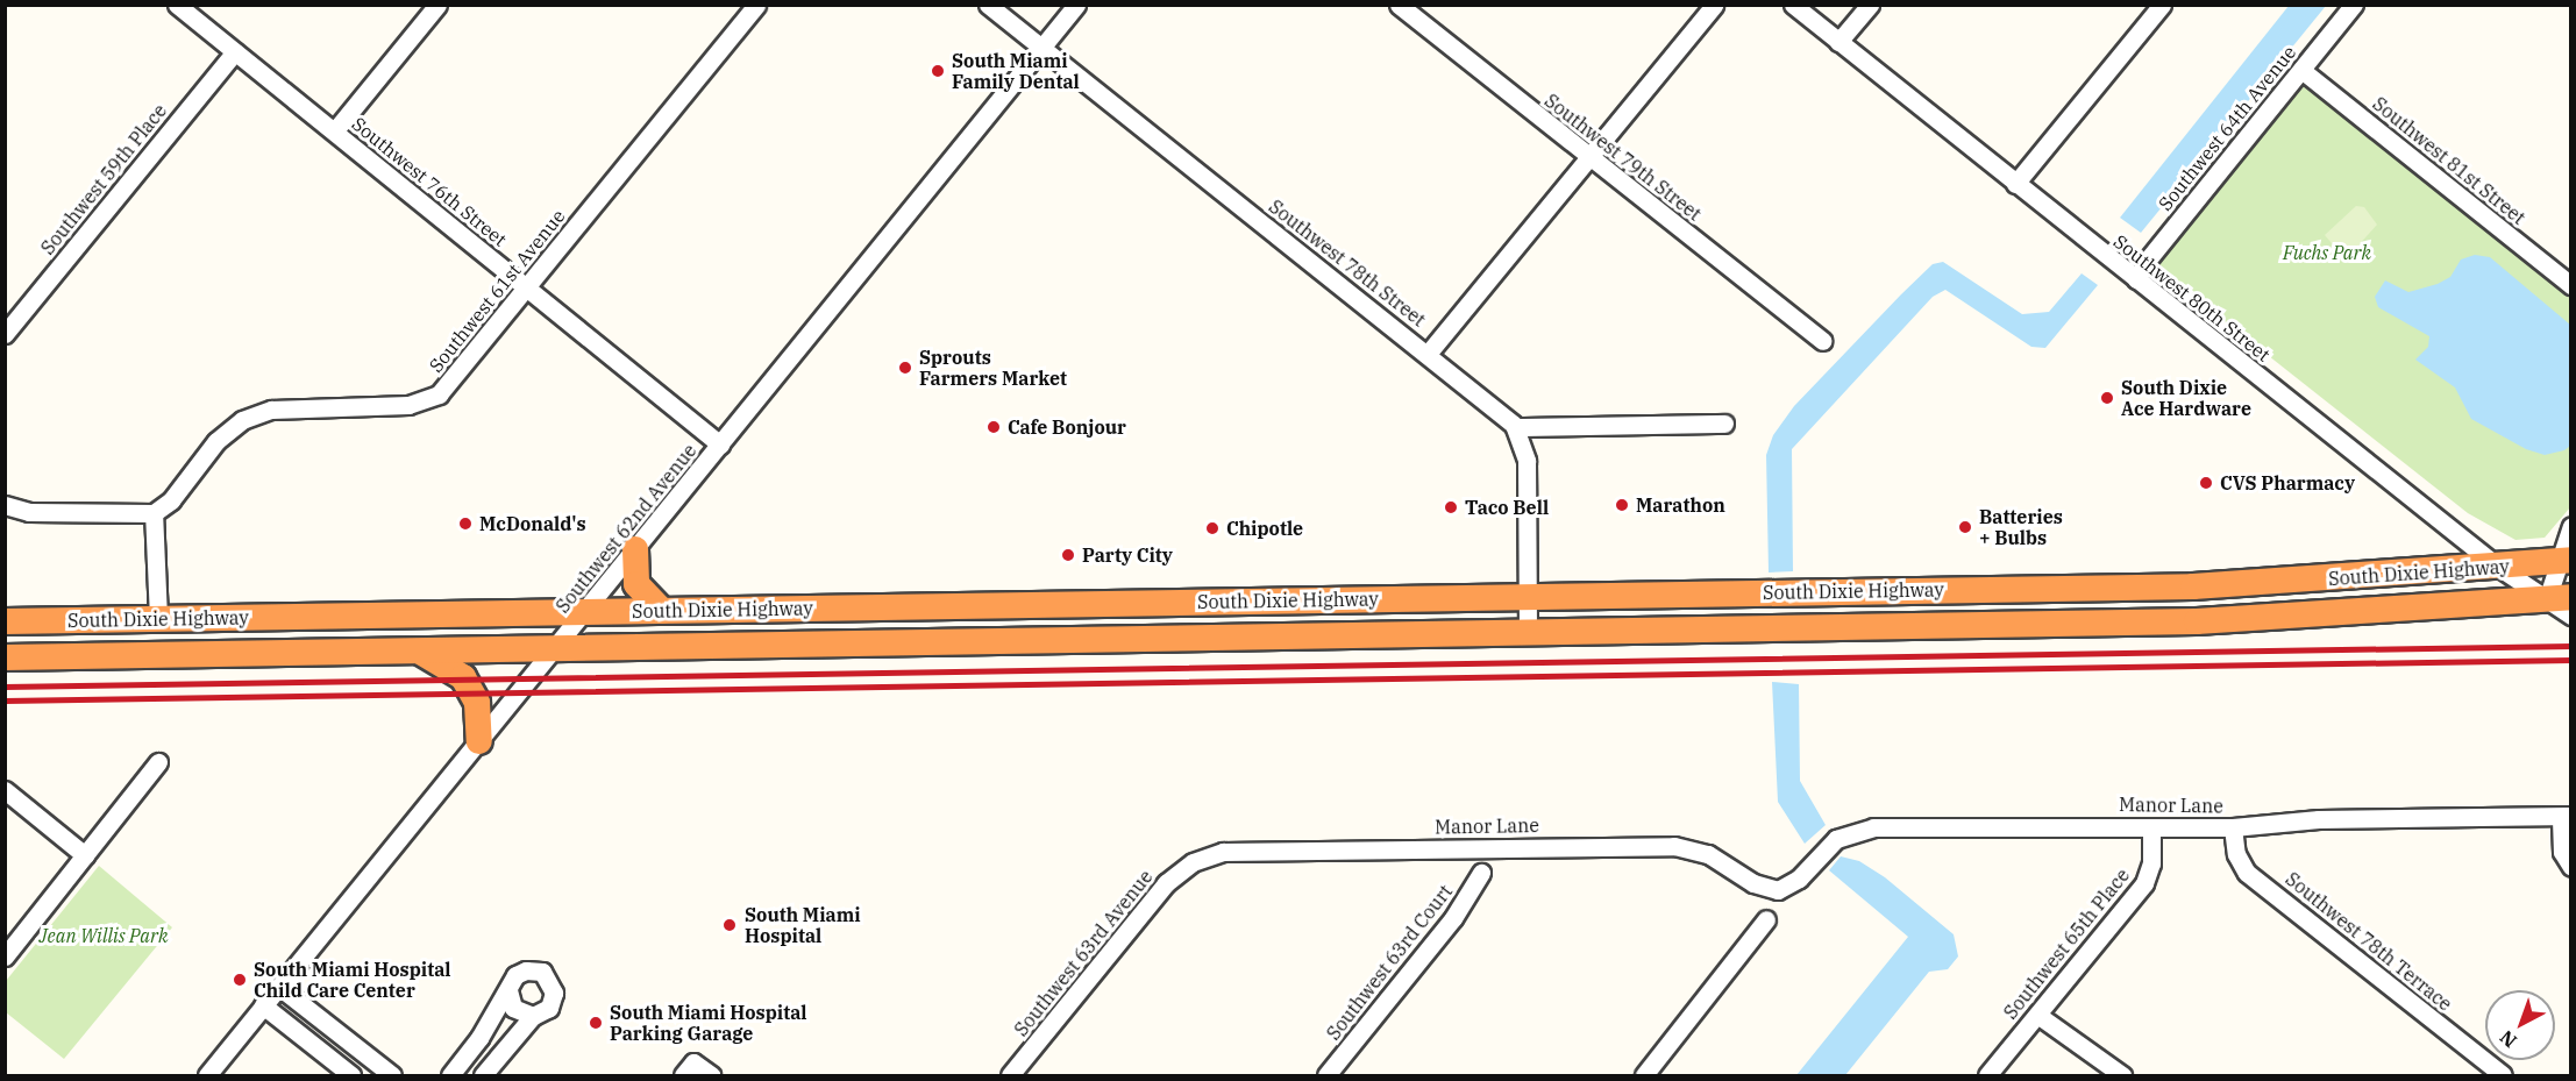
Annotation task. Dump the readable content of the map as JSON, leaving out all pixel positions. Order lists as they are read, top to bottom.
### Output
{
  "streets": {
    "highway": ["South Dixie Highway"],
    "street": [
      "Southwest 64th Avenue",
      "Southwest 79th Street",
      "Southwest 81st Street",
      "Southwest 59th Place",
      "Southwest 76th Street",
      "Southwest 78th Street",
      "Southwest 61st Avenue",
      "Southwest 80th Street",
      "Southwest 62nd Avenue",
      "Manor Lane",
      "Southwest 78th Terrace",
      "Southwest 65th Place",
      "Southwest 63rd Avenue",
      "Southwest 63rd Court"
    ]
  },
  "crossings": [
    ["Southwest 64th Avenue", "Southwest 81st Street"],
    ["Southwest 64th Avenue", "Southwest 80th Street"],
    ["Southwest 59th Place", "Southwest 76th Street"],
    ["Southwest 76th Street", "Southwest 61st Avenue"],
    ["Southwest 76th Street", "Southwest 62nd Avenue"],
    ["Southwest 78th Street", "Southwest 62nd Avenue"],
    ["Southwest 80th Street", "South Dixie Highway"],
    ["Southwest 62nd Avenue", "South Dixie Highway"],
    ["Manor Lane", "Southwest 78th Terrace"],
    ["Manor Lane", "Southwest 65th Place"],
    ["Manor Lane", "Southwest 63rd Avenue"]
  ],
  "parks": ["Fuchs Park", "Jean Willis Park"],
  "places": [
    "South Miami Family Dental",
    "Sprouts Farmers Market",
    "South Dixie Ace Hardware",
    "Cafe Bonjour",
    "CVS Pharmacy",
    "Marathon",
    "Taco Bell",
    "McDonald's",
    "Batteries + Bulbs",
    "Chipotle",
    "Party City",
    "South Miami Hospital",
    "South Miami Hospital Child Care Center",
    "South Miami Hospital Parking Garage"
  ],
  "north": "bottom left"
}
